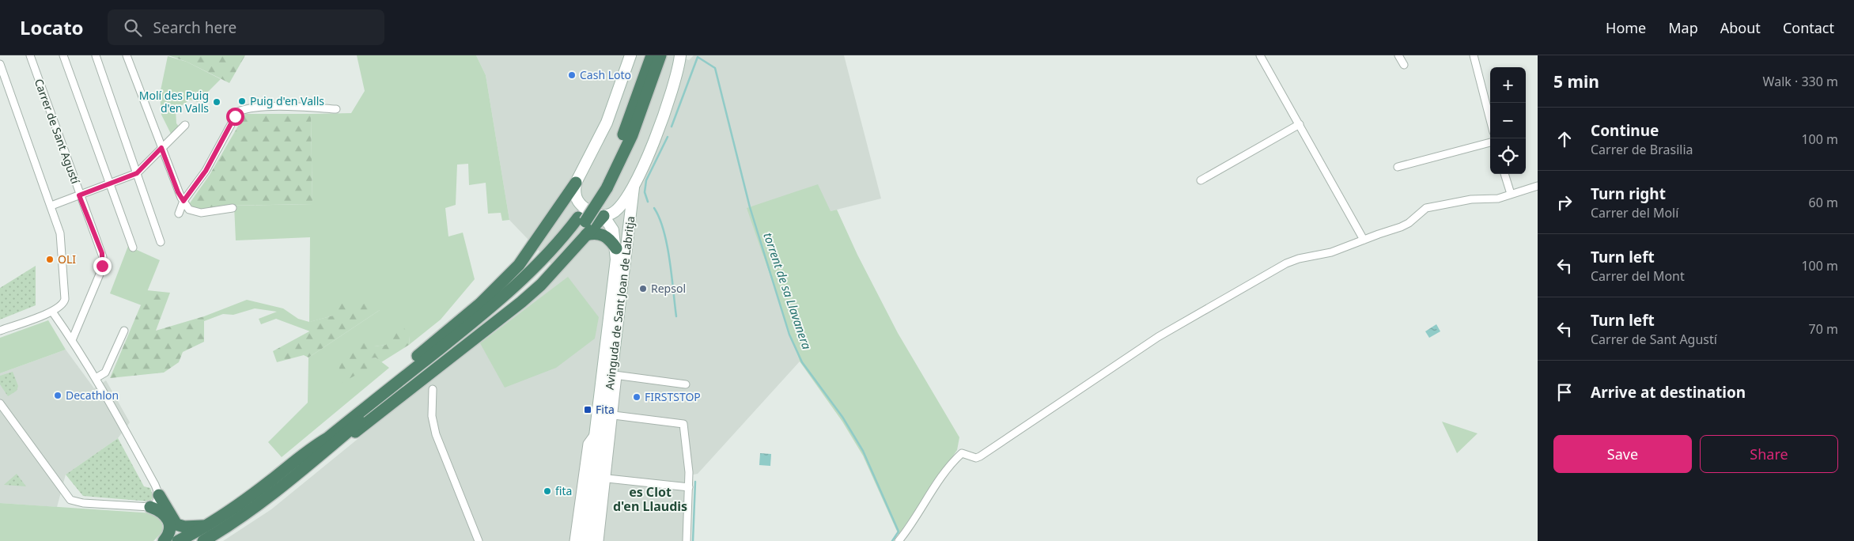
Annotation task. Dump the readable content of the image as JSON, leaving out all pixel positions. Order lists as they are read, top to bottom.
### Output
{
  "streets": {
    "main road": ["Avinguda de Sant Joan de Labritja"],
    "street": ["Carrer de Sant Agustí"]
  },
  "districts": ["es Clot d'en Llaudis"],
  "water": ["torrent de sa Llavanera"],
  "places": {
    "other": [
      "Cash Loto",
      "Puig d'en Valls",
      "Molí des Puig d'en Valls",
      "OLI",
      "Repsol",
      "Decathlon",
      "FIRSTSTOP",
      "fita"
    ],
    "transit": ["Fita"]
  },
  "page": {
    "header": "Locato",
    "search": "Search here",
    "nav": [
      "Home",
      "Map",
      "About",
      "Contact"
    ],
    "heading": ["5 min", "Walk · 330 m"],
    "map_buttons": ["+", "−"],
    "list": [
      ["Continue", "Carrer de Brasilia", "100 m"],
      ["Turn right", "Carrer del Molí", "60 m"],
      ["Turn left", "Carrer del Mont", "100 m"],
      ["Turn left", "Carrer de Sant Agustí", "70 m"],
      "Arrive at destination"
    ],
    "buttons": ["Save", "Share"]
  }
}
